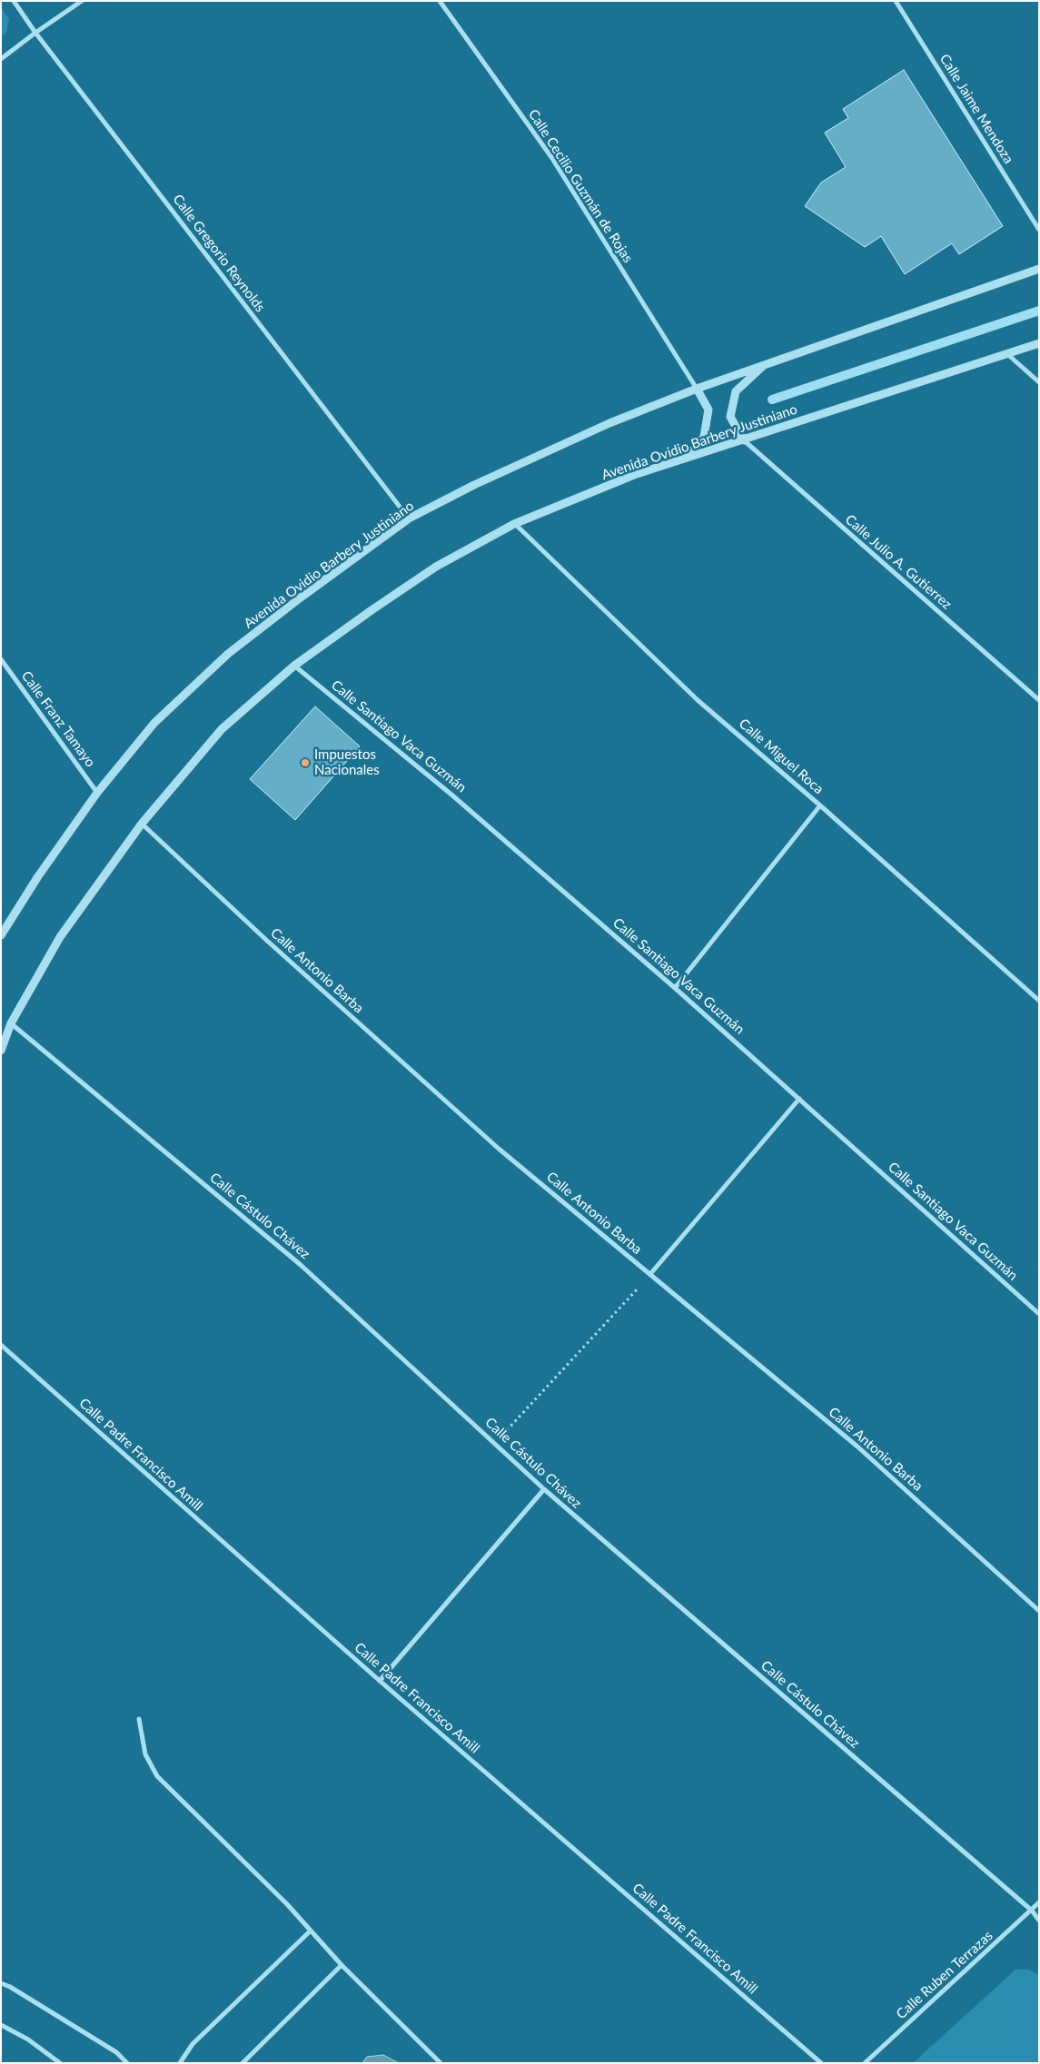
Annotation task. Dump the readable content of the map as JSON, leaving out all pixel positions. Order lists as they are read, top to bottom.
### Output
{
  "streets": {
    "street": [
      "Calle Jaime Mendoza",
      "Calle Cecilio Guzmán de Rojas",
      "Calle Gregorio Reynolds",
      "Avenida Ovidio Barbery Justiniano",
      "Calle Julio A. Gutierrez",
      "Calle Franz Tamayo",
      "Calle Santiago Vaca Guzmán",
      "Calle Miguel Roca",
      "Calle Antonio Barba",
      "Calle Cástulo Chávez",
      "Calle Padre Francisco Amill",
      "Calle Ruben Terrazas"
    ]
  },
  "crossings": [
    ["Calle Cecilio Guzmán de Rojas", "Avenida Ovidio Barbery Justiniano"],
    ["Calle Gregorio Reynolds", "Avenida Ovidio Barbery Justiniano"],
    ["Avenida Ovidio Barbery Justiniano", "Calle Julio A. Gutierrez"],
    ["Avenida Ovidio Barbery Justiniano", "Calle Franz Tamayo"],
    ["Avenida Ovidio Barbery Justiniano", "Calle Santiago Vaca Guzmán"],
    ["Avenida Ovidio Barbery Justiniano", "Calle Miguel Roca"],
    ["Avenida Ovidio Barbery Justiniano", "Calle Antonio Barba"],
    ["Avenida Ovidio Barbery Justiniano", "Calle Cástulo Chávez"],
    ["Calle Cástulo Chávez", "Calle Ruben Terrazas"]
  ],
  "places": ["Impuestos Nacionales"]
}
